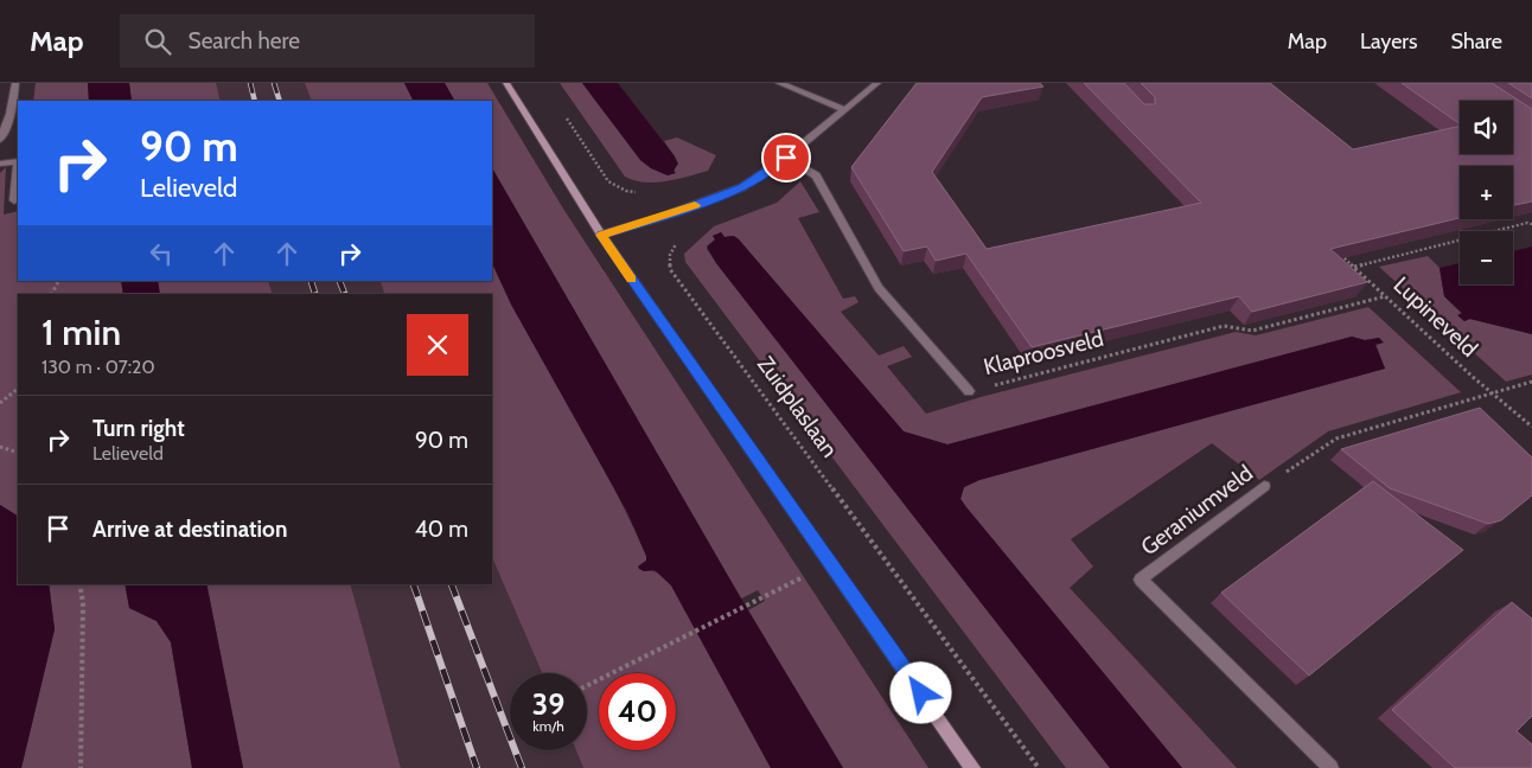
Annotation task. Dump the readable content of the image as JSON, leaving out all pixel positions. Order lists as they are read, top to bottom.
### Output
{
  "streets": {
    "street": ["Klaproosveld", "Geraniumveld"],
    "path": ["Lupineveld", "Zuidplaslaan"]
  },
  "crossings": [
    ["Lupineveld", "Klaproosveld"],
    ["Lupineveld", "Geraniumveld"]
  ],
  "page": {
    "header": "Map",
    "search": "Search here",
    "nav": ["Map", "Layers", "Share"],
    "map_buttons": ["+", "−"],
    "turn": ["90 m", "Lelieveld"],
    "heading": ["1 min", "130 m · 07:20"],
    "list": [
      {
        "name": "Turn right",
        "note": "Lelieveld",
        "value": "90 m"
      },
      {
        "name": "Arrive at destination",
        "value": "40 m"
      }
    ],
    "speed": "39 km/h",
    "limit": "40"
  }
}
